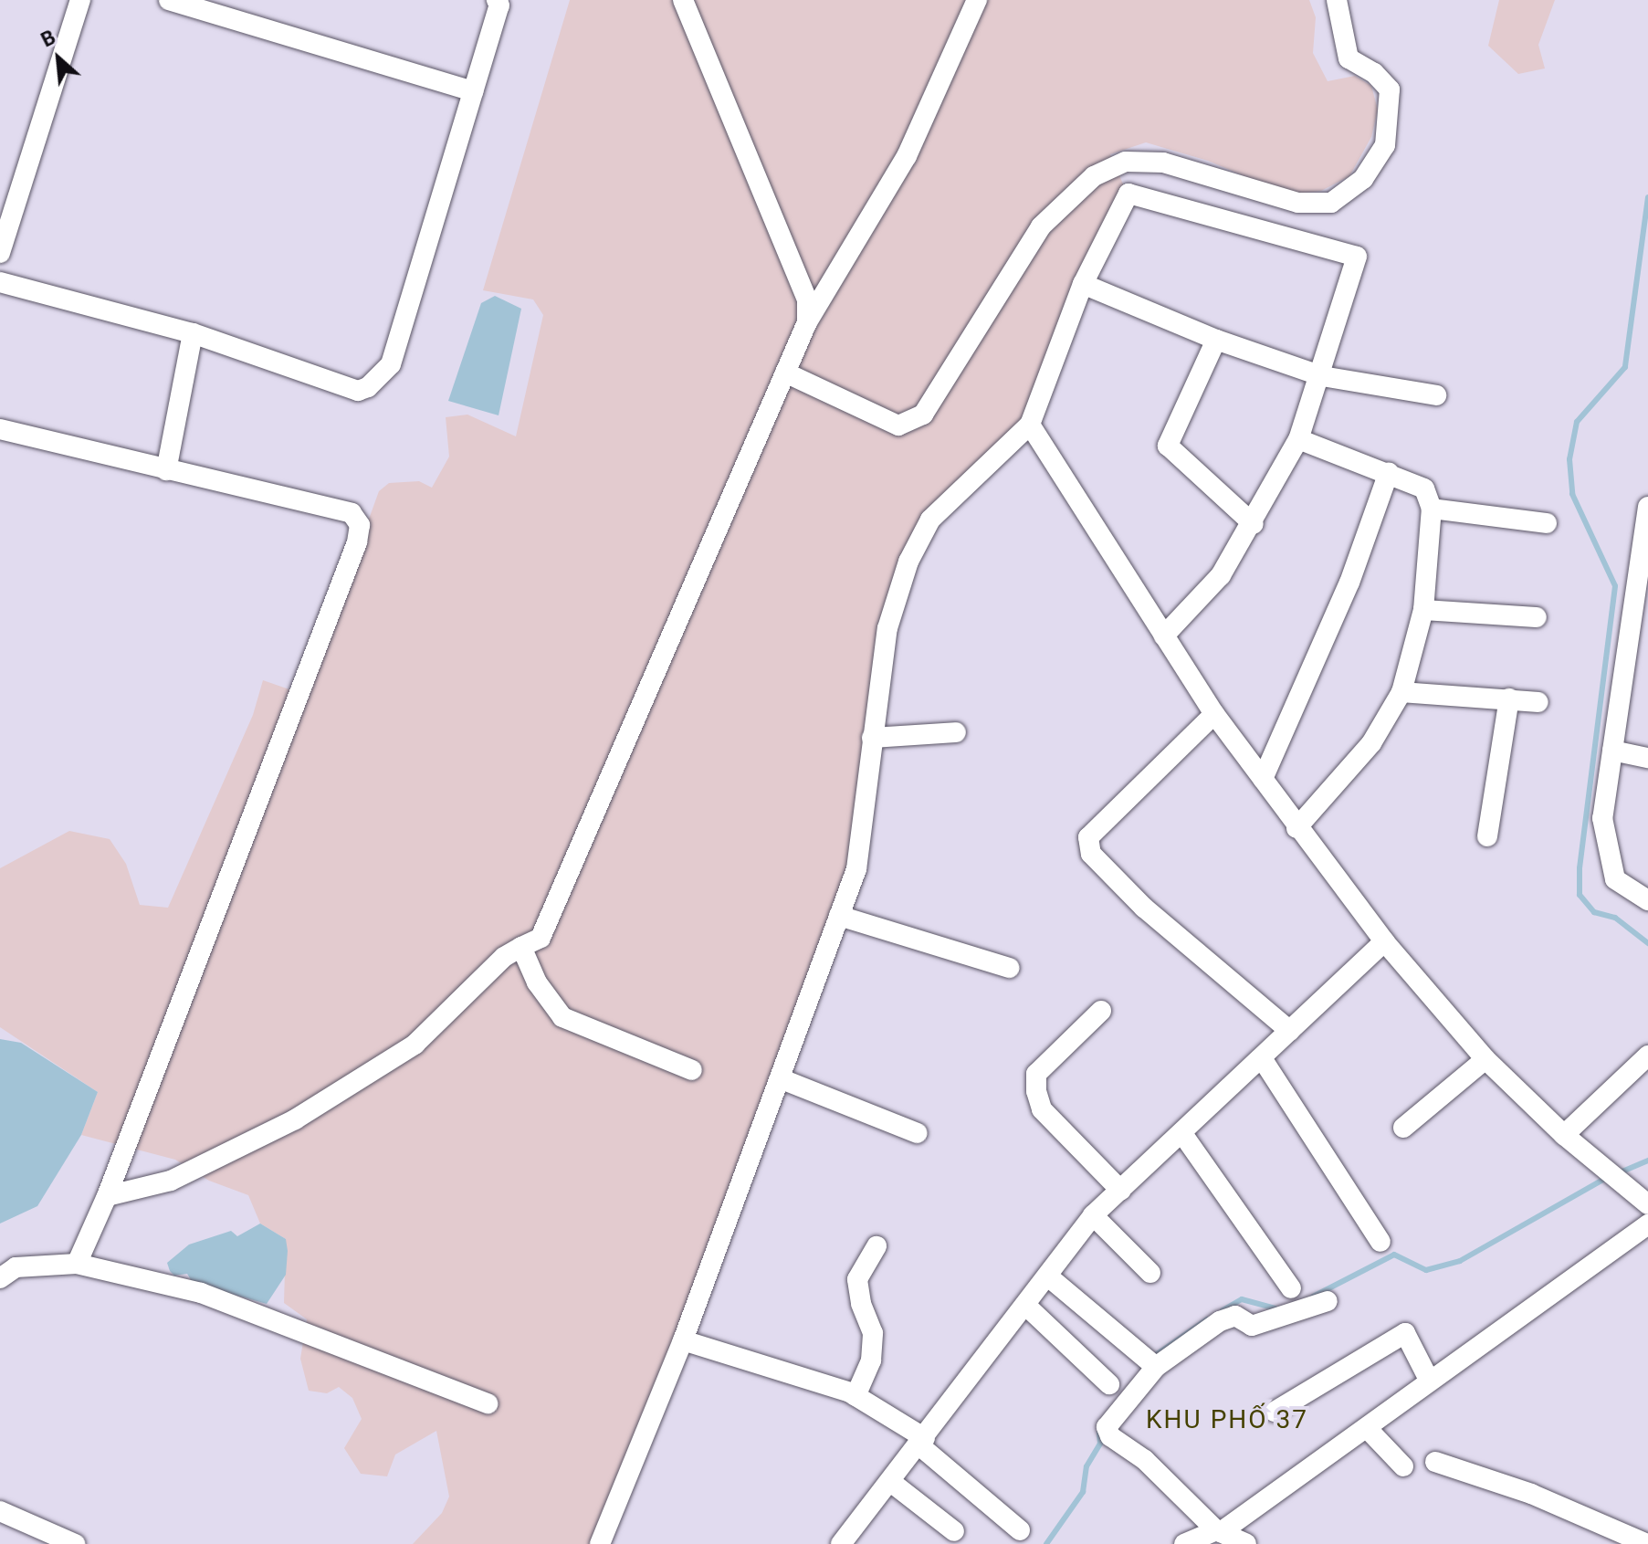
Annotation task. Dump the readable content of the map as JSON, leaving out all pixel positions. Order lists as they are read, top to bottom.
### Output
{
  "districts": ["KHU PHỐ 37"],
  "north": "top left"
}
